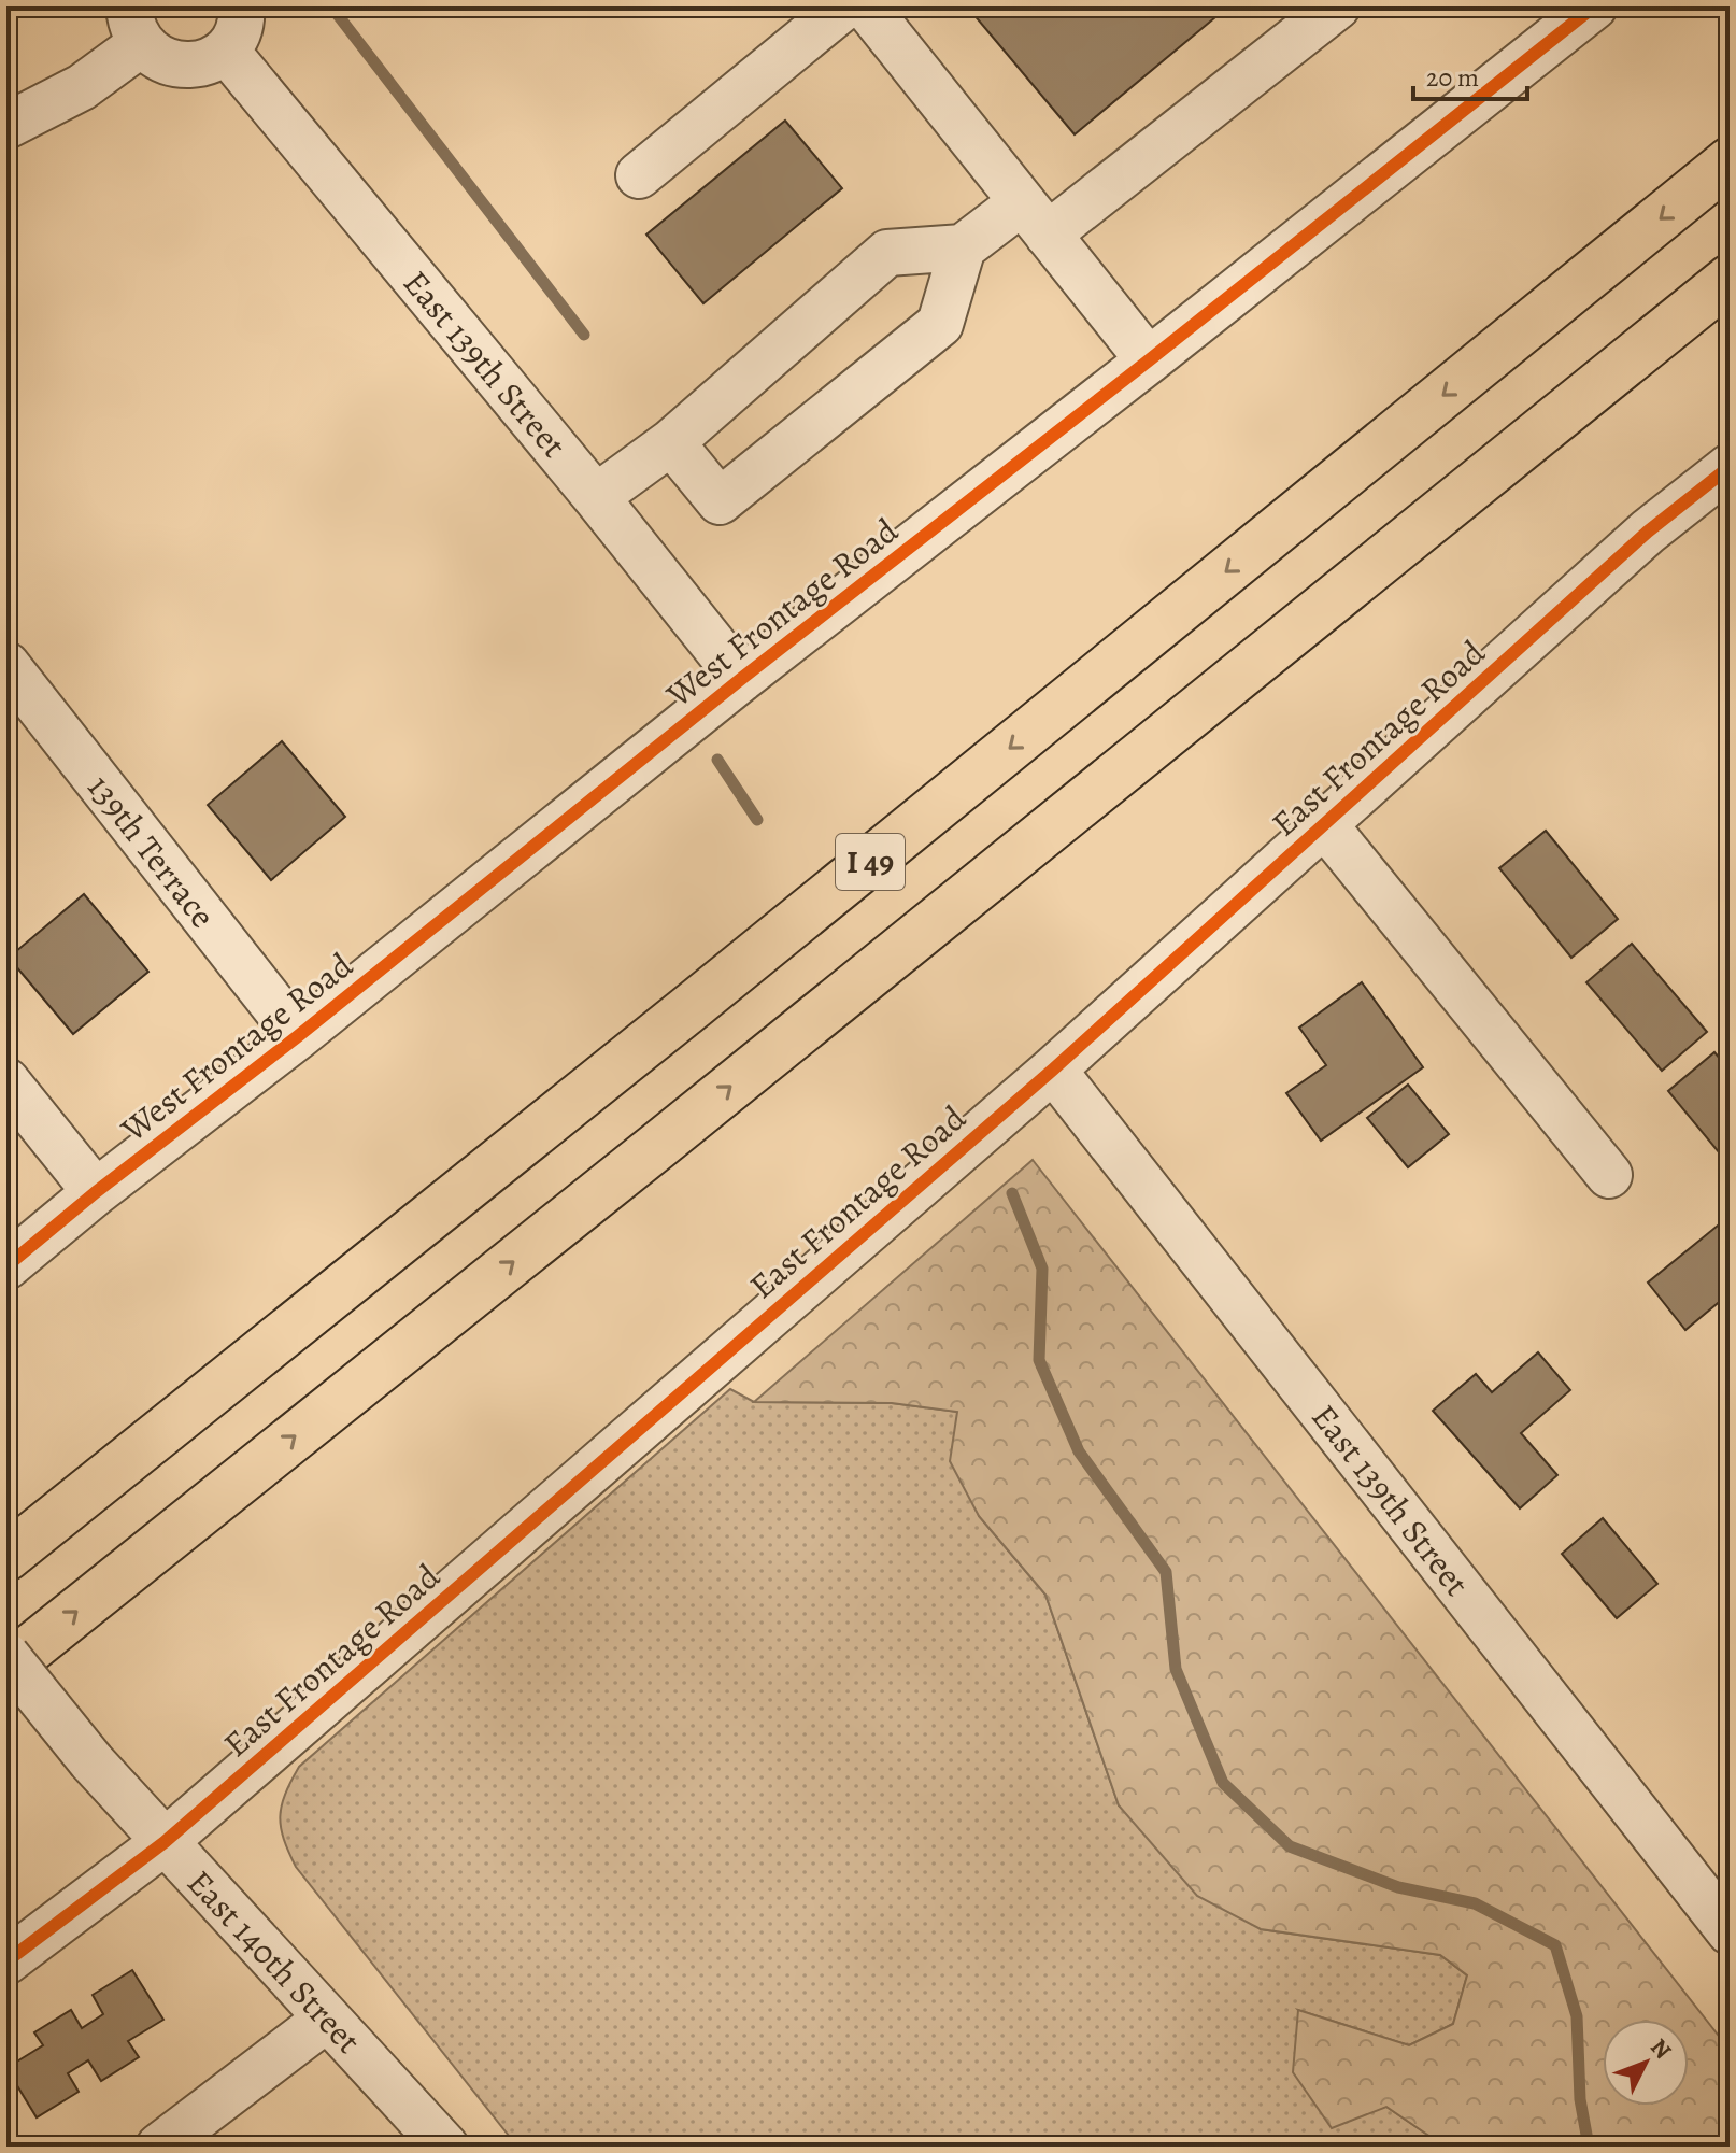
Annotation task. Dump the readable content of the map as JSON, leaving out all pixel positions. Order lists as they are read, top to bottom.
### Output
{
  "streets": {
    "highway": ["I 49"],
    "street": [
      "East 139th Street",
      "West Frontage Road",
      "East Frontage Road",
      "139th Terrace",
      "East 140th Street"
    ]
  },
  "crossings": [
    ["East 139th Street", "West Frontage Road"],
    ["East 139th Street", "East Frontage Road"],
    ["West Frontage Road", "139th Terrace"],
    ["East Frontage Road", "East 140th Street"]
  ],
  "scale_bar": "20 m",
  "north": "top right"
}
